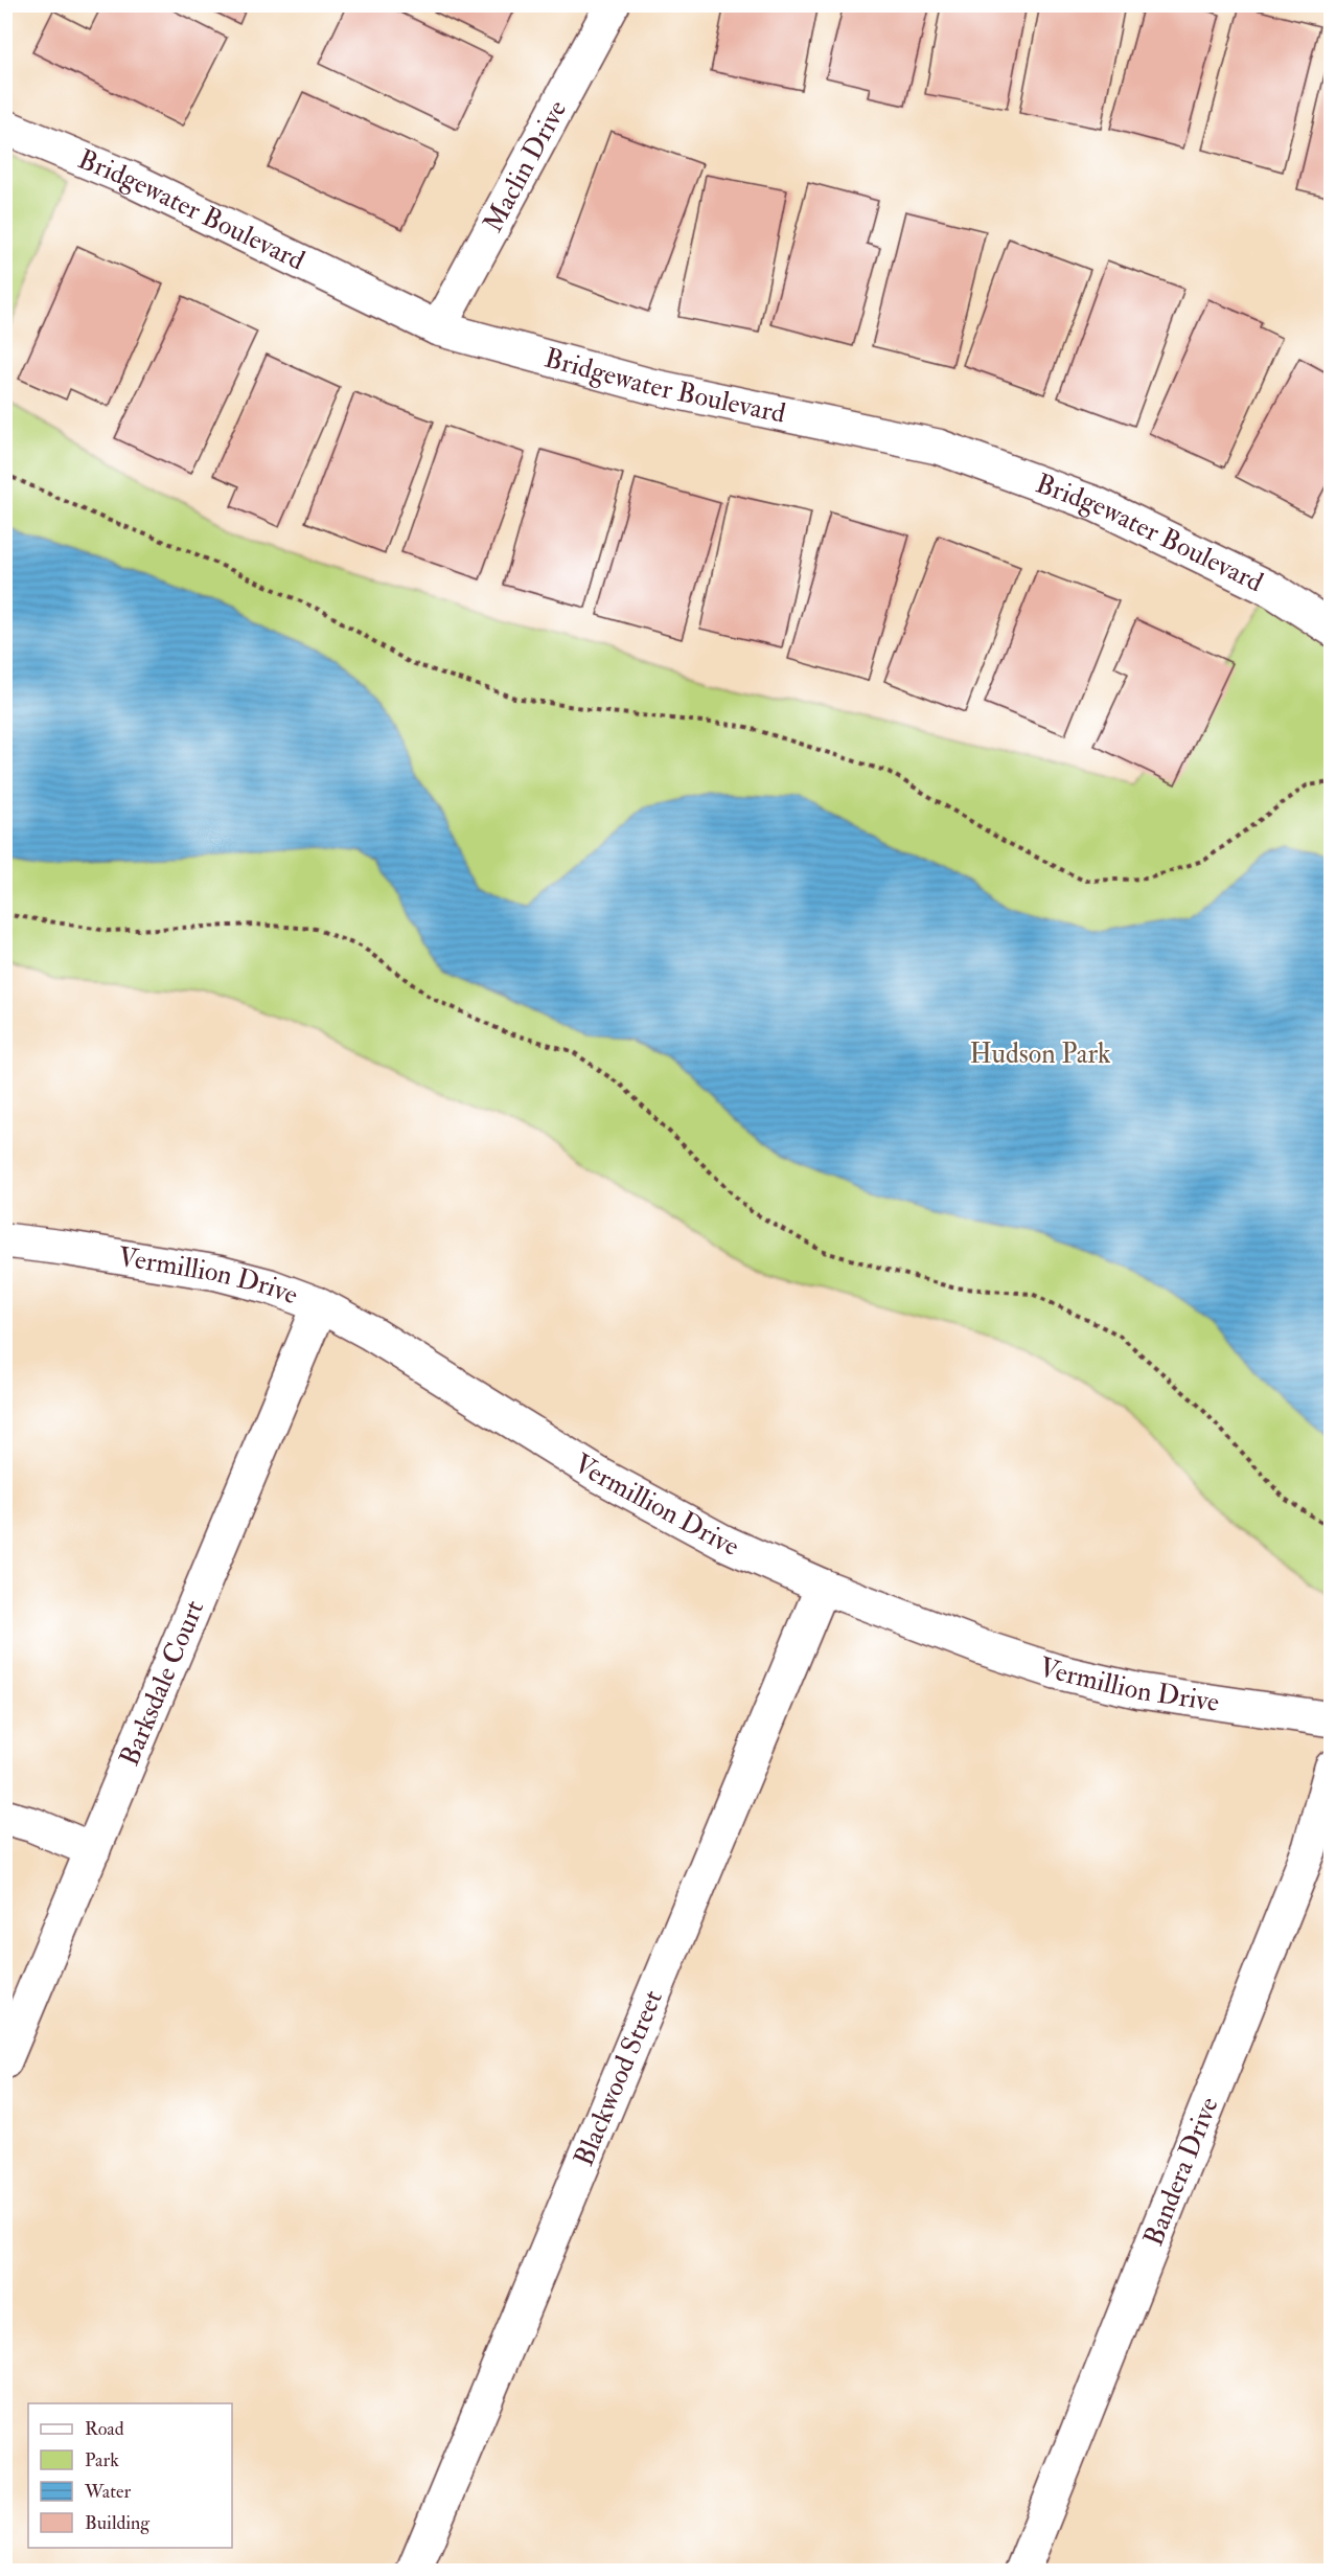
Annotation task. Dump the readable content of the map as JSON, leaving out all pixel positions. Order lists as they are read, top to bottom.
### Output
{
  "streets": {
    "street": [
      "Maclin Drive",
      "Bridgewater Boulevard",
      "Vermillion Drive",
      "Barksdale Court",
      "Blackwood Street",
      "Bandera Drive"
    ]
  },
  "crossings": [
    ["Maclin Drive", "Bridgewater Boulevard"],
    ["Vermillion Drive", "Barksdale Court"],
    ["Vermillion Drive", "Blackwood Street"]
  ],
  "parks": ["Hudson Park"],
  "legend": [
    "Road",
    "Park",
    "Water",
    "Building"
  ]
}
